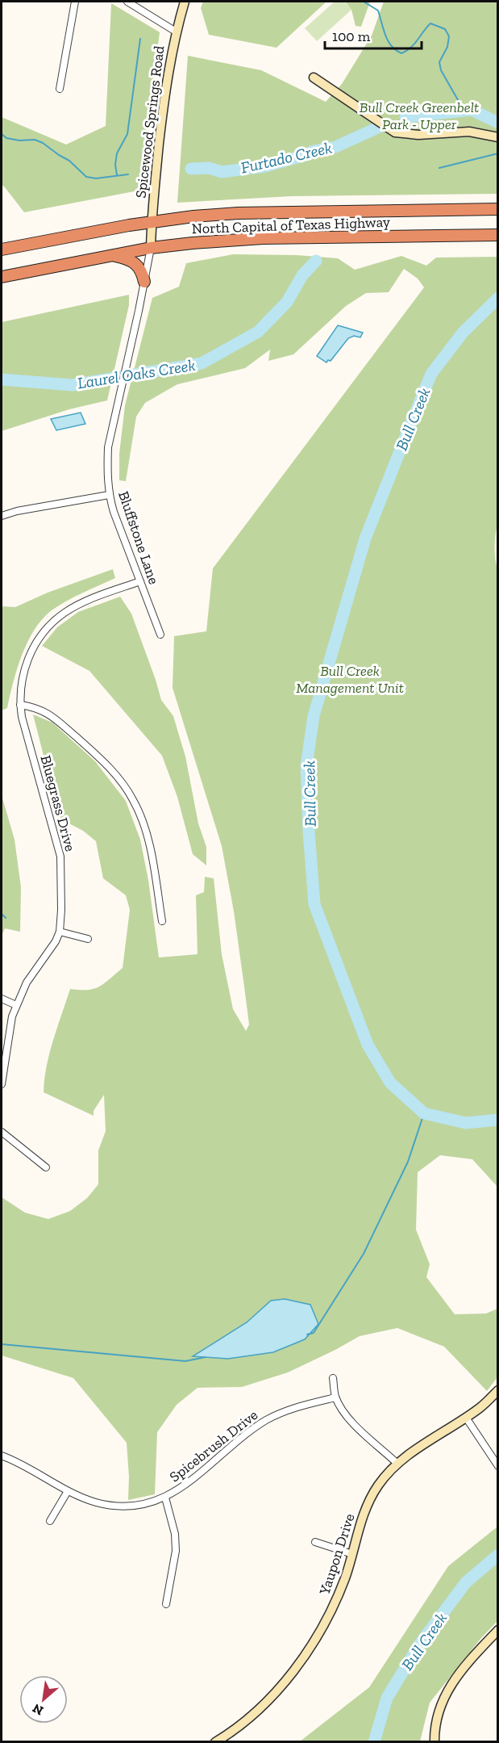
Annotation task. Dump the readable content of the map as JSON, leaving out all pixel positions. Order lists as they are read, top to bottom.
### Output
{
  "streets": {
    "highway": ["North Capital of Texas Highway"],
    "street": [
      "Spicewood Springs Road",
      "Bluffstone Lane",
      "Bluegrass Drive",
      "Spicebrush Drive",
      "Yaupon Drive"
    ]
  },
  "crossings": [
    ["Spicewood Springs Road", "North Capital of Texas Highway"],
    ["Spicewood Springs Road", "Bluffstone Lane"],
    ["North Capital of Texas Highway", "Bluffstone Lane"],
    ["Bluffstone Lane", "Bluegrass Drive"]
  ],
  "water": ["Furtado Creek", "Laurel Oaks Creek", "Bull Creek"],
  "parks": ["Bull Creek Greenbelt Park - Upper", "Bull Creek Management Unit"],
  "scale_bar": "100 m",
  "north": "bottom left"
}
